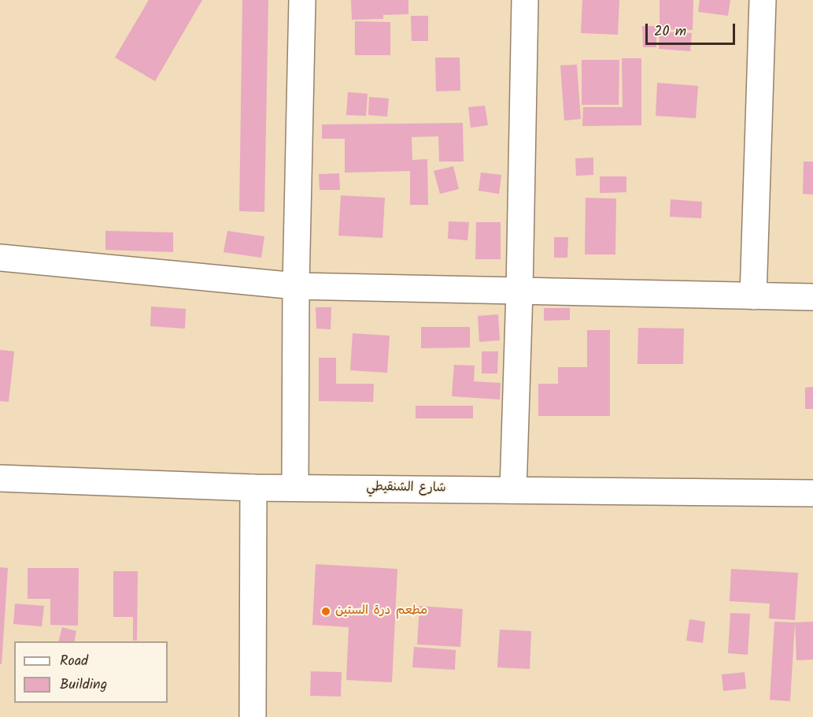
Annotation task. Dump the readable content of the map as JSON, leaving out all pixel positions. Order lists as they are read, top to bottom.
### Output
{
  "streets": {
    "street": ["شارع الشنقيطي"]
  },
  "places": ["مطعم درة الستين"],
  "legend": ["Road", "Building"],
  "scale_bar": "20 m"
}
